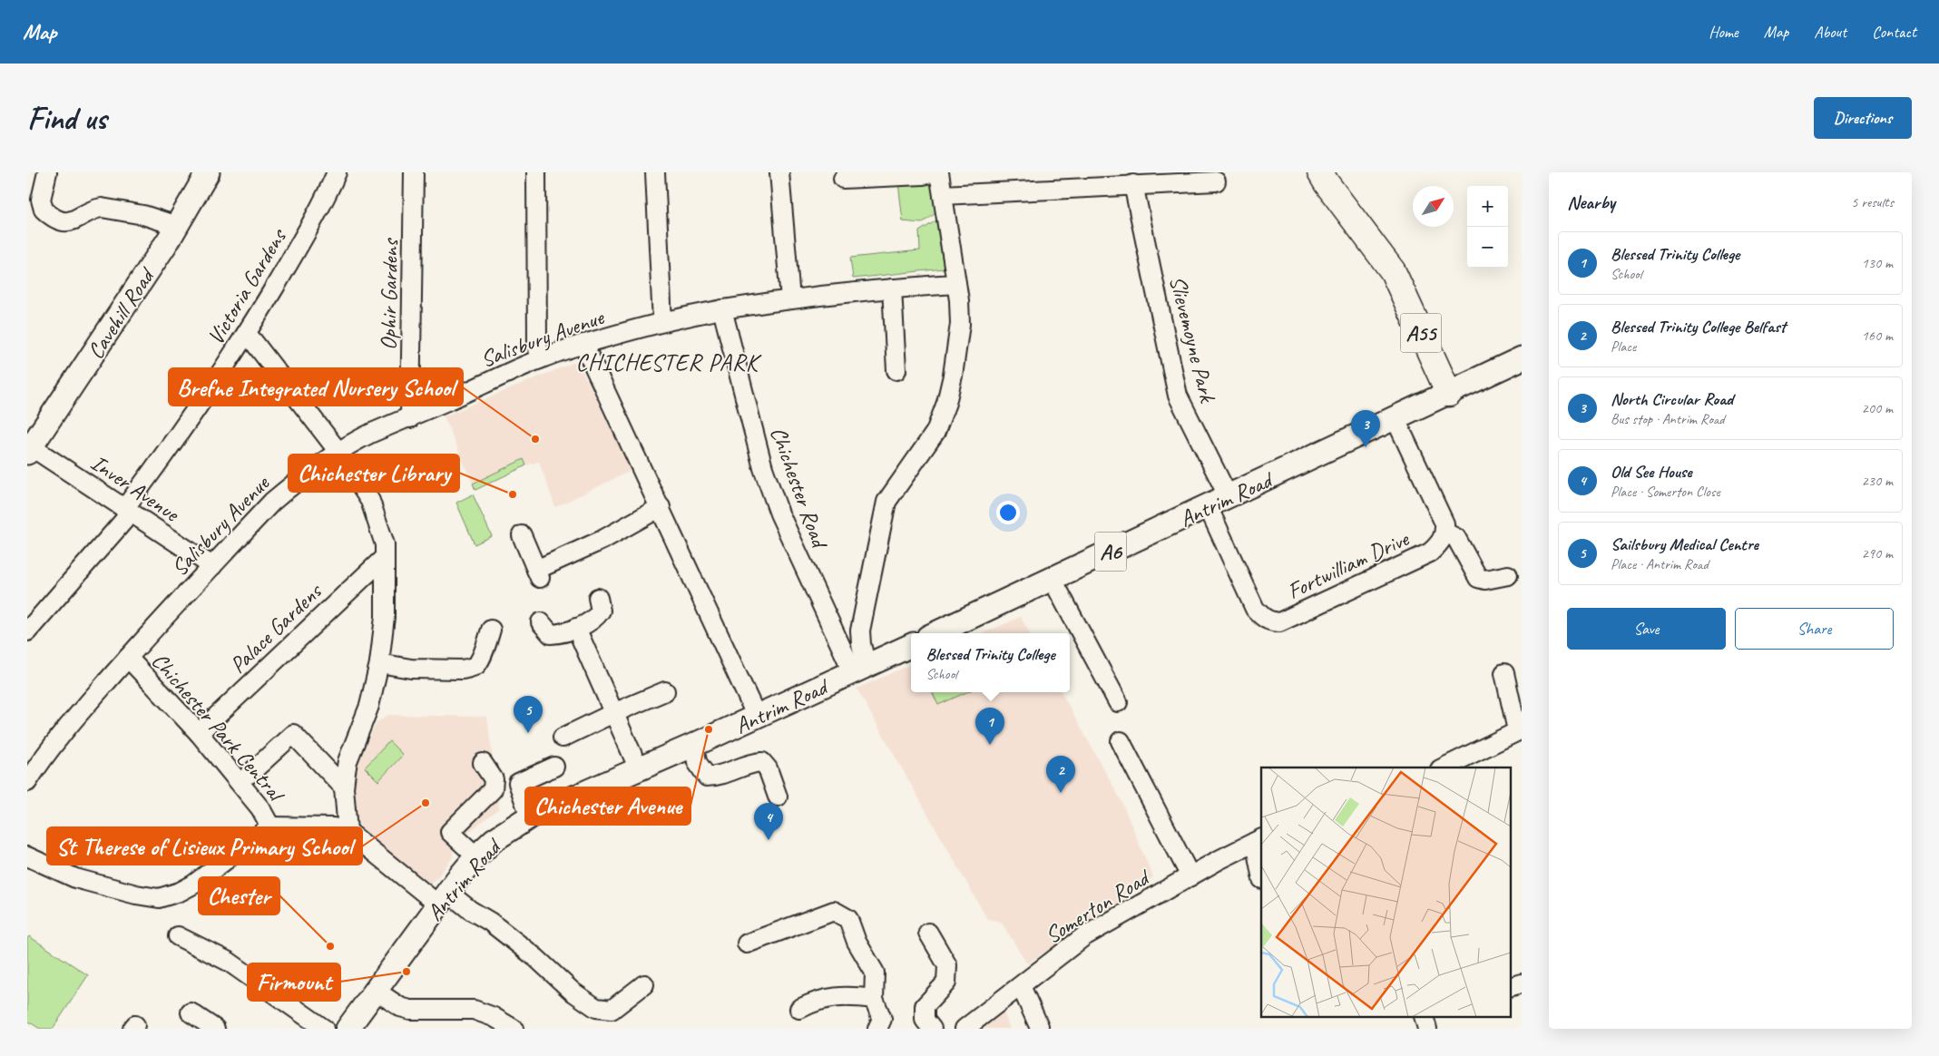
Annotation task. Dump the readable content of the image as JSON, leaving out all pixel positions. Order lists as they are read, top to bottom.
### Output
{
  "streets": {
    "highway": ["A55"],
    "main road": ["Cavehill Road", "Antrim Road", "A6"],
    "street": [
      "Victoria Gardens",
      "Ophir Gardens",
      "Salisbury Avenue",
      "Slievemoyne Park",
      "Chichester Road",
      "Inver Avenue",
      "Fortwilliam Drive",
      "Palace Gardens",
      "Chichester Park Central",
      "Somerton Road"
    ]
  },
  "crossings": [
    ["Victoria Gardens", "Inver Avenue"],
    ["Ophir Gardens", "Salisbury Avenue"],
    ["Cavehill Road", "Inver Avenue"],
    ["A55", "Antrim Road"],
    ["Salisbury Avenue", "Chichester Road"],
    ["Salisbury Avenue", "Inver Avenue"],
    ["Salisbury Avenue", "Chichester Park Central"],
    ["Slievemoyne Park", "Antrim Road"],
    ["Chichester Road", "Antrim Road"],
    ["Antrim Road", "Fortwilliam Drive"],
    ["Palace Gardens", "Chichester Park Central"]
  ],
  "districts": ["CHICHESTER PARK"],
  "places": [
    "Brefne Integrated Nursery School",
    "Chichester Library",
    "Chichester Avenue",
    "St Therese of Lisieux Primary School",
    "Chester",
    "Firmount"
  ],
  "north": "top right",
  "page": {
    "header": "Map",
    "nav": [
      "Home",
      "Map",
      "About",
      "Contact"
    ],
    "buttons": [
      "Directions",
      ["Save", "Share"]
    ],
    "title": "Find us",
    "heading": ["Nearby", "5 results"],
    "map_buttons": ["+", "−"],
    "list": [
      {
        "mark": "1",
        "name": "Blessed Trinity College",
        "note": "School",
        "value": "130 m"
      },
      {
        "mark": "2",
        "name": "Blessed Trinity College Belfast",
        "note": "Place",
        "value": "160 m"
      },
      {
        "mark": "3",
        "name": "North Circular Road",
        "note": "Bus stop · Antrim Road",
        "value": "200 m"
      },
      {
        "mark": "4",
        "name": "Old See House",
        "note": "Place · Somerton Close",
        "value": "230 m"
      },
      {
        "mark": "5",
        "name": "Sailsbury Medical Centre",
        "note": "Place · Antrim Road",
        "value": "290 m"
      }
    ],
    "pins": [
      "3",
      "5",
      "1",
      "2",
      "4"
    ],
    "popup": ["Blessed Trinity College", "School"]
  }
}
